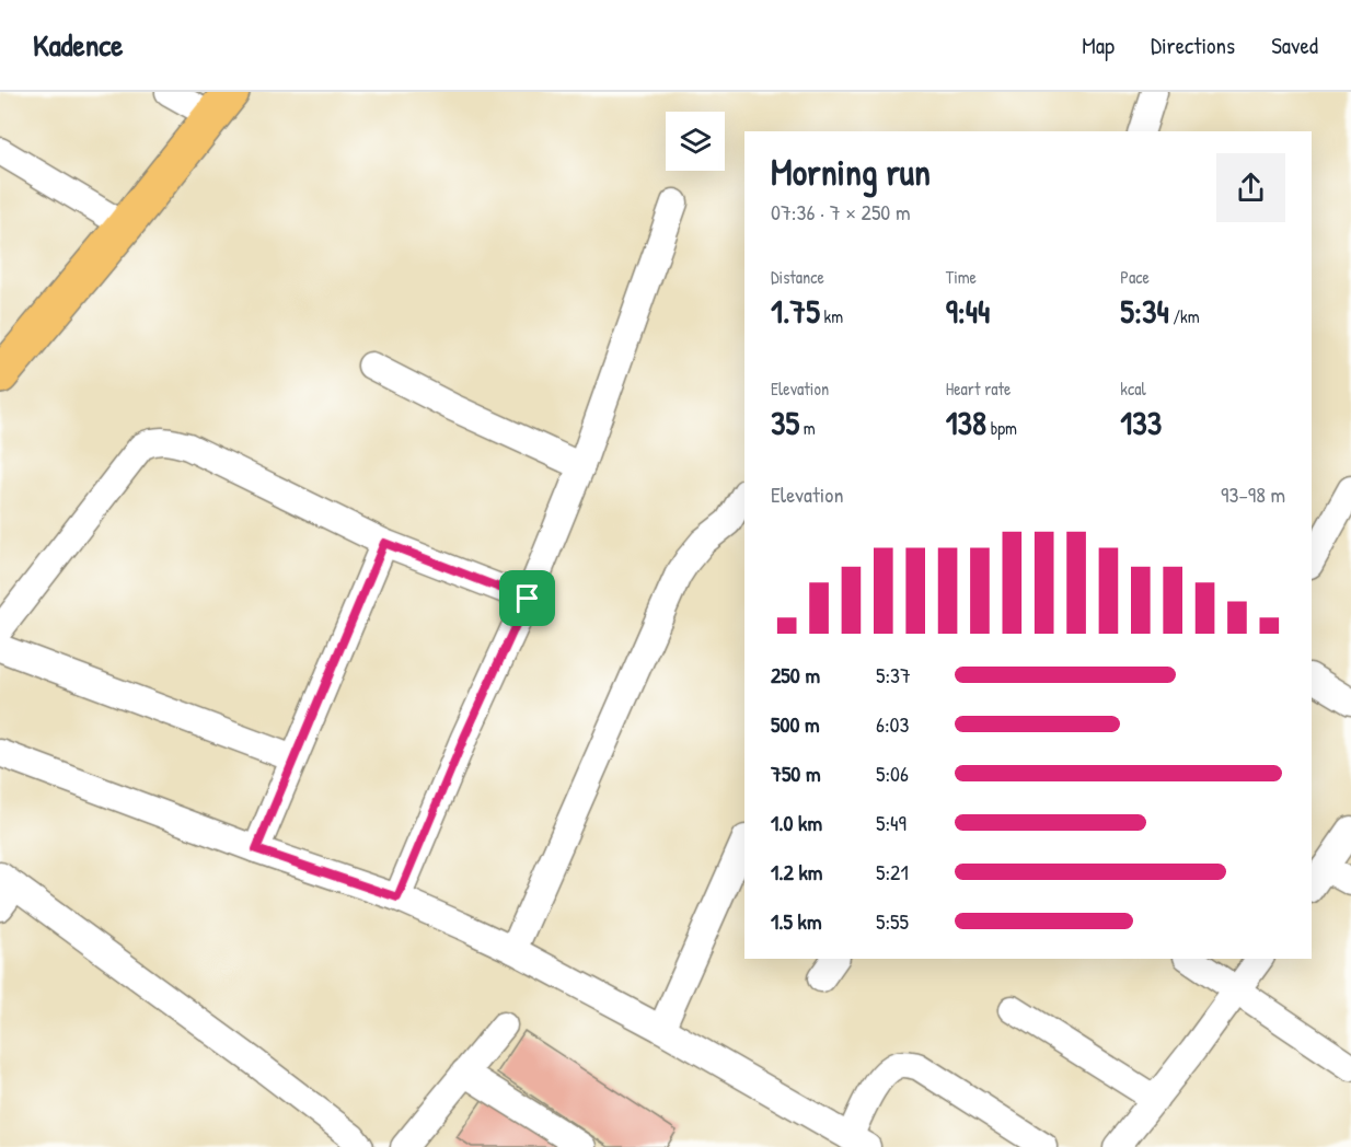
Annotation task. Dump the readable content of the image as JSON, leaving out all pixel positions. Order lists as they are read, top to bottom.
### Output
{
  "page": {
    "header": "Kadence",
    "nav": ["Map", "Directions", "Saved"],
    "heading": ["Morning run", "07:36 · 7 × 250 m"],
    "stats": [
      ["Distance", "1.75 km"],
      ["Time", "9:44"],
      ["Pace", "5:34 /km"],
      ["Elevation", "35 m"],
      ["Heart rate", "138 bpm"],
      ["kcal", "133"]
    ],
    "chart": ["Elevation", "93–98 m"],
    "list": [
      {
        "name": "250 m",
        "note": "5:37"
      },
      {
        "name": "500 m",
        "note": "6:03"
      },
      {
        "name": "750 m",
        "note": "5:06"
      },
      {
        "name": "1.0 km",
        "note": "5:49"
      },
      {
        "name": "1.2 km",
        "note": "5:21"
      },
      {
        "name": "1.5 km",
        "note": "5:55"
      }
    ]
  }
}
